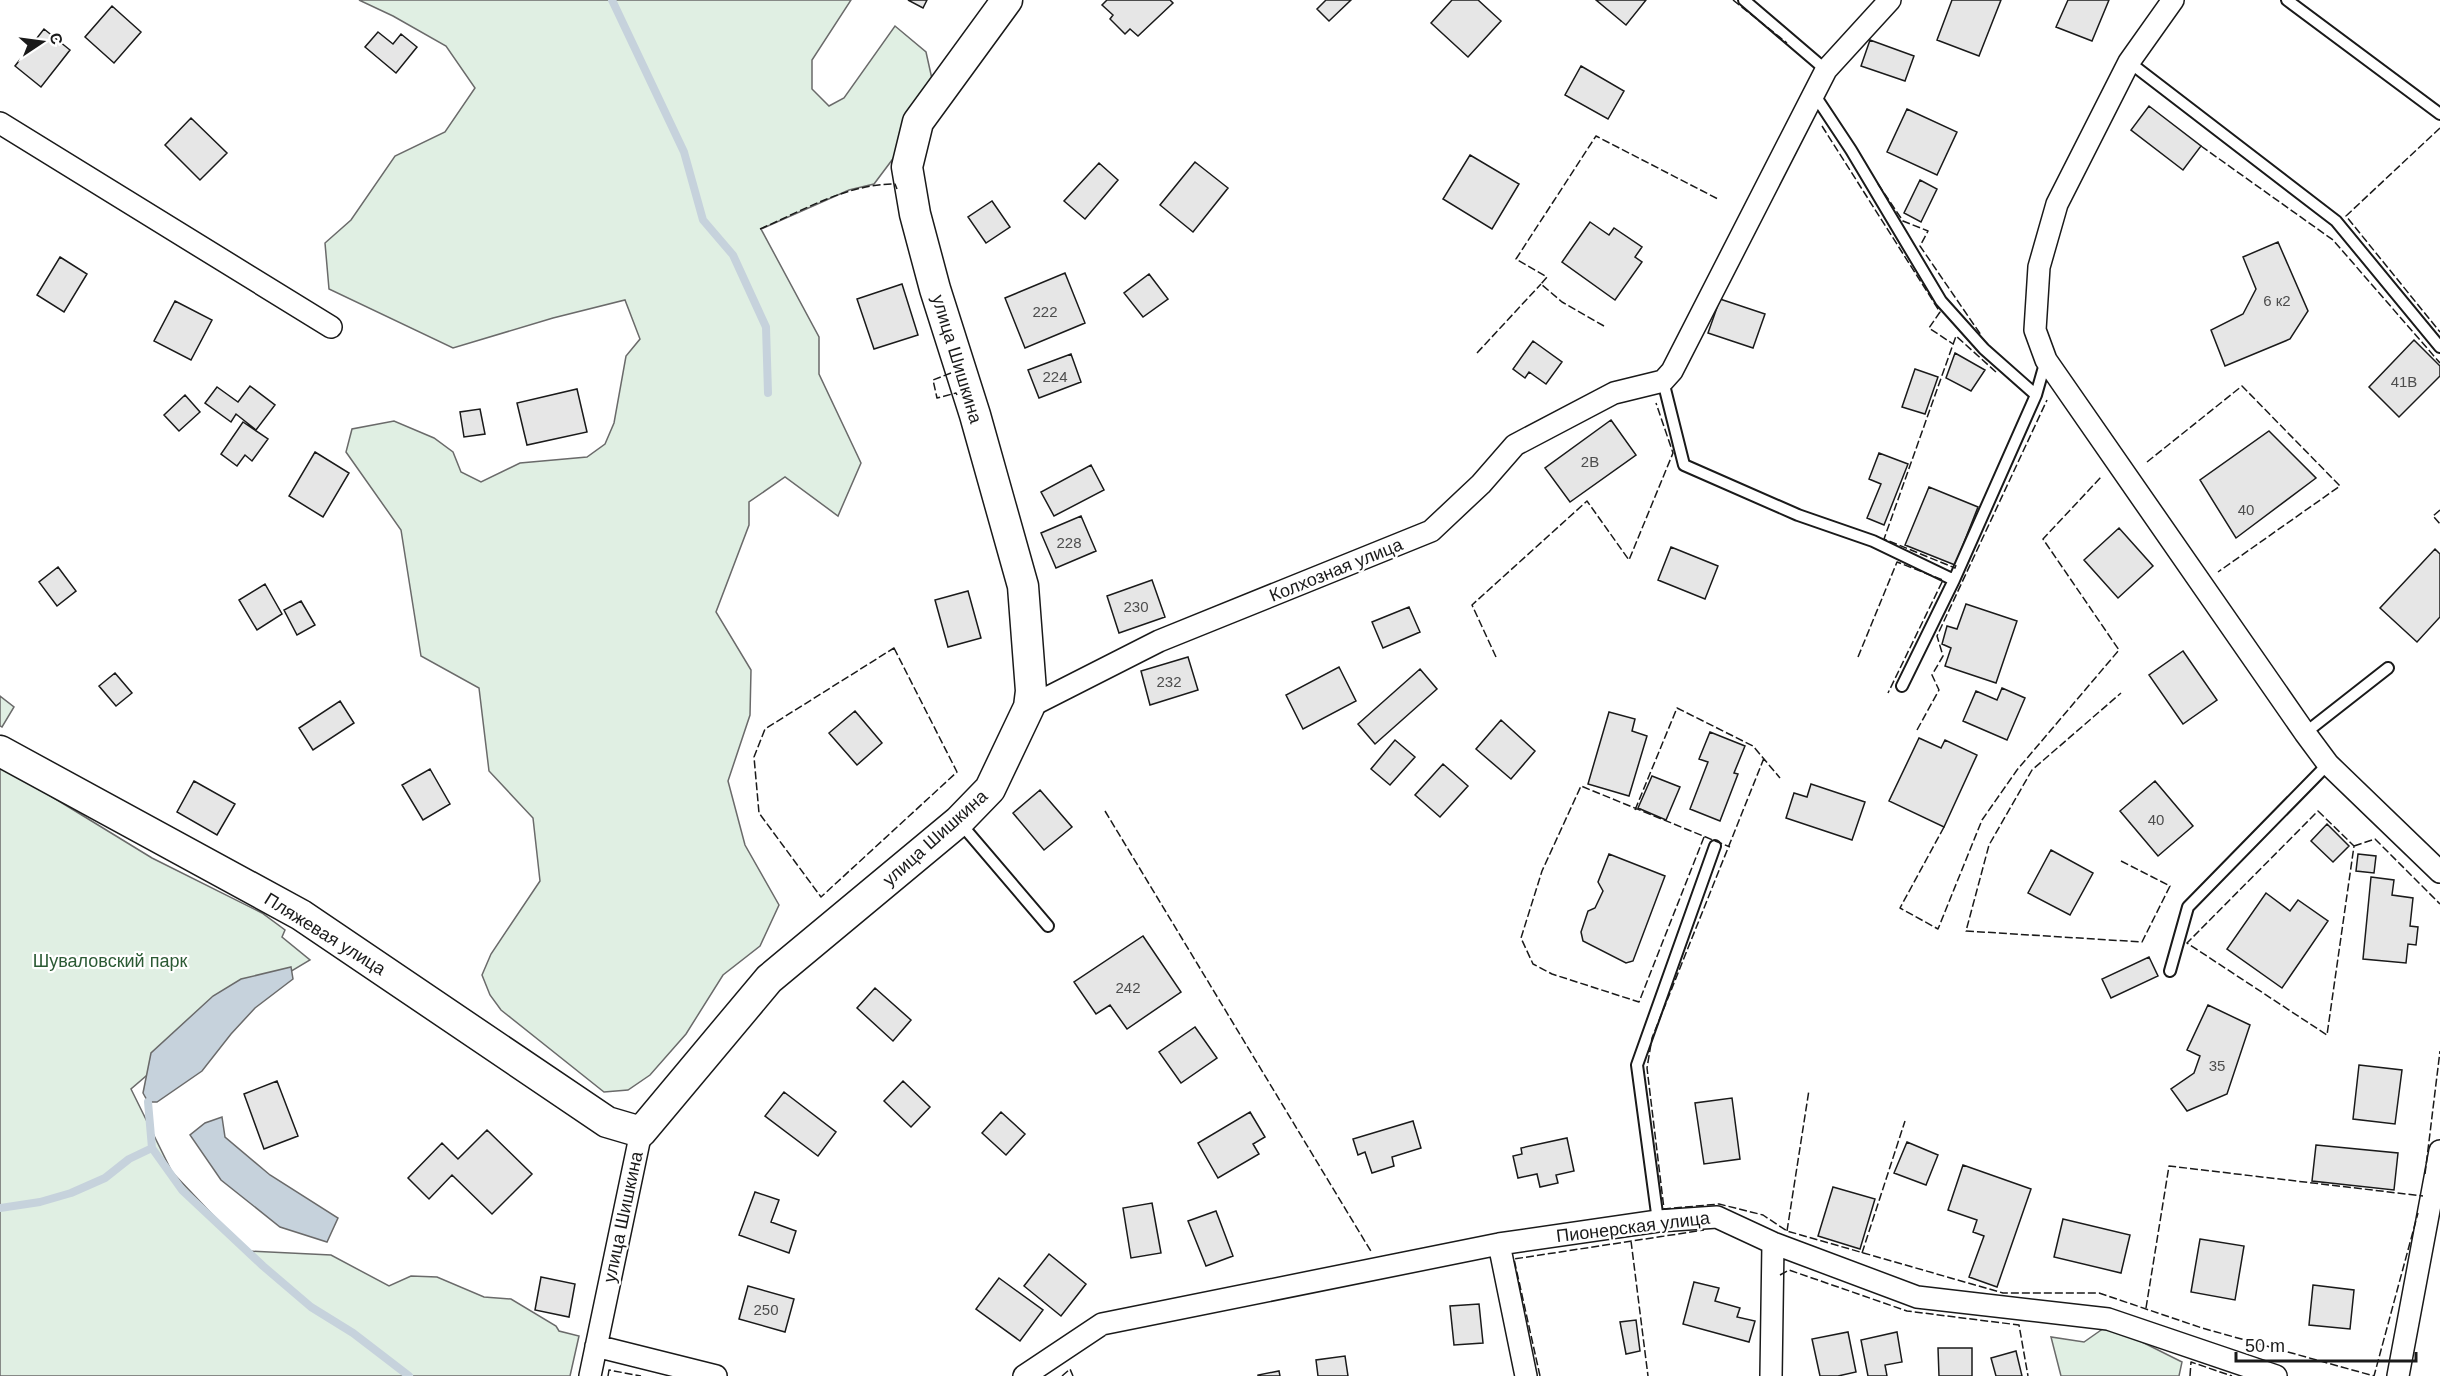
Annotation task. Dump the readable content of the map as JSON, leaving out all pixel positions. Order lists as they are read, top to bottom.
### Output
{
  "streets": {
    "street": [
      "улица Шишкина",
      "Колхозная улица",
      "Пляжевая улица",
      "Пионерская улица"
    ]
  },
  "crossings": [
    ["улица Шишкина", "Колхозная улица"],
    ["улица Шишкина", "Пляжевая улица"]
  ],
  "parks": ["Шуваловский парк"],
  "house_numbers": [
    "6 к2",
    "222",
    "224",
    "41В",
    "2В",
    "40",
    "228",
    "230",
    "232",
    "40",
    "242",
    "35",
    "250"
  ],
  "scale_bar": "50 m",
  "north": "right"
}
